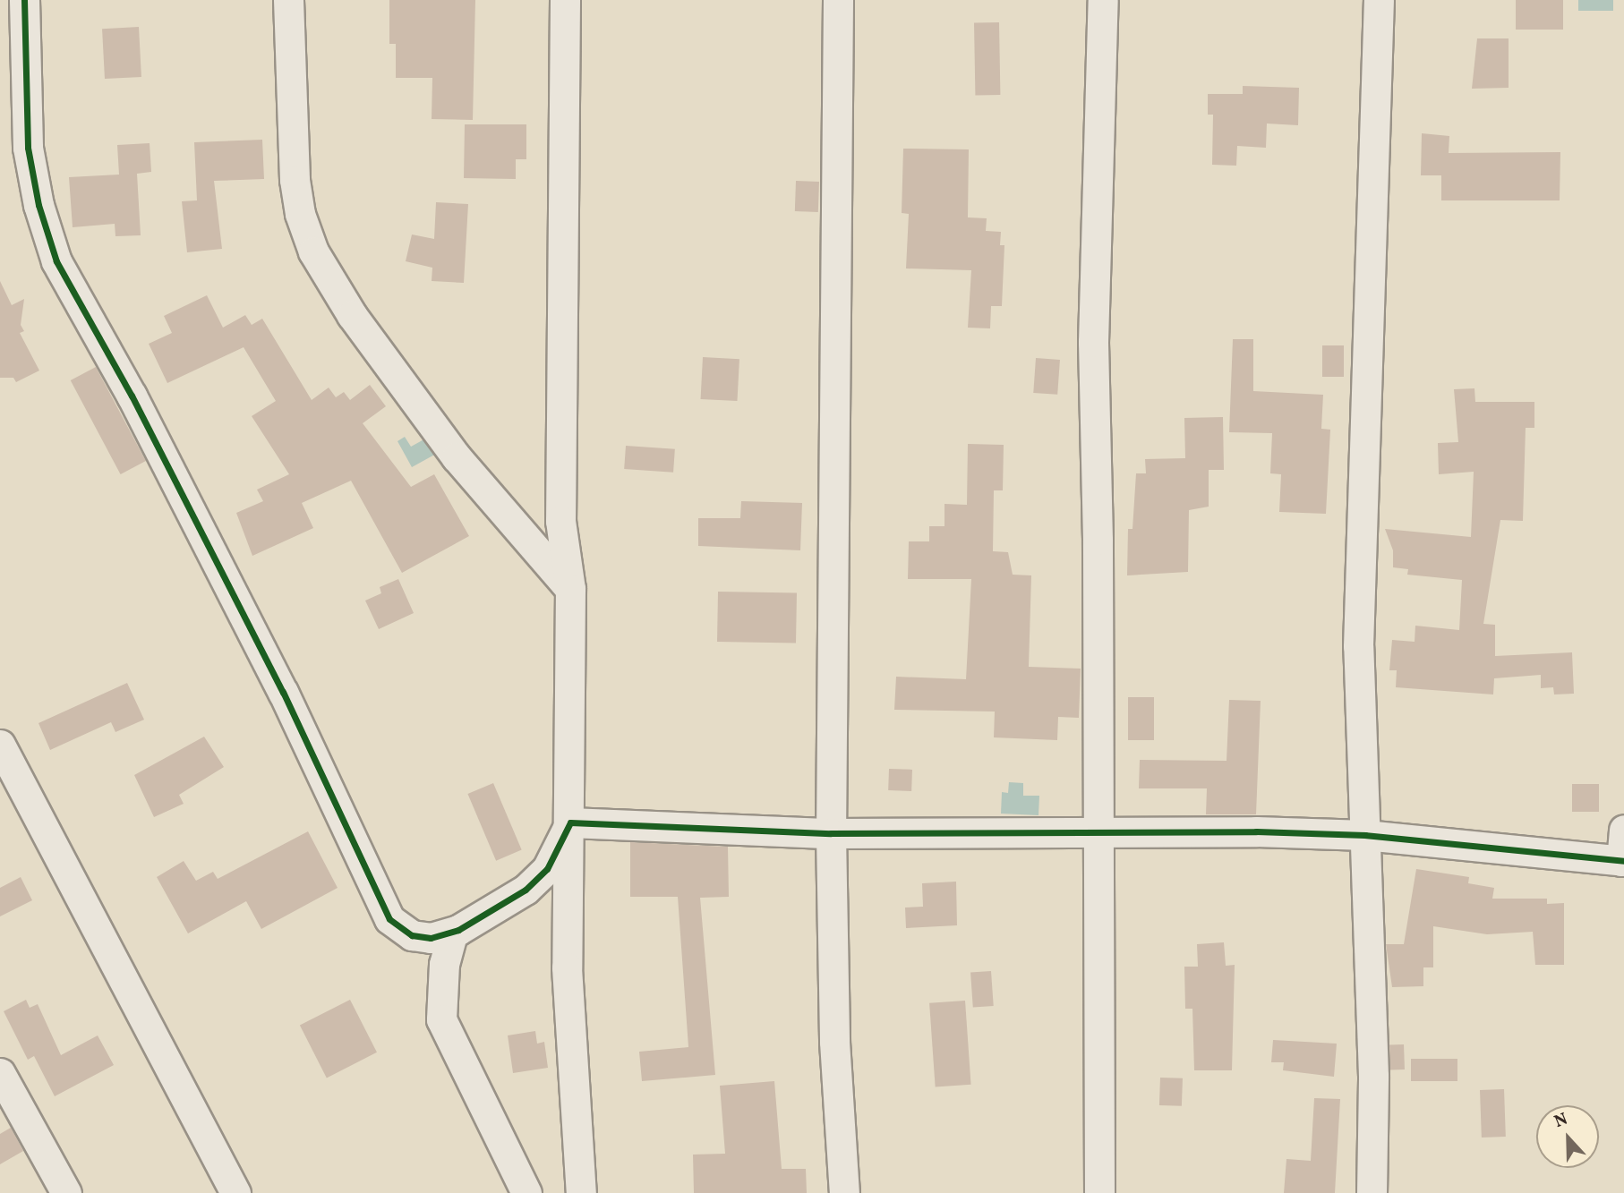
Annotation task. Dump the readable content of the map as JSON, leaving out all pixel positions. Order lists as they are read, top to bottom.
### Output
{
  "north": "top"
}
